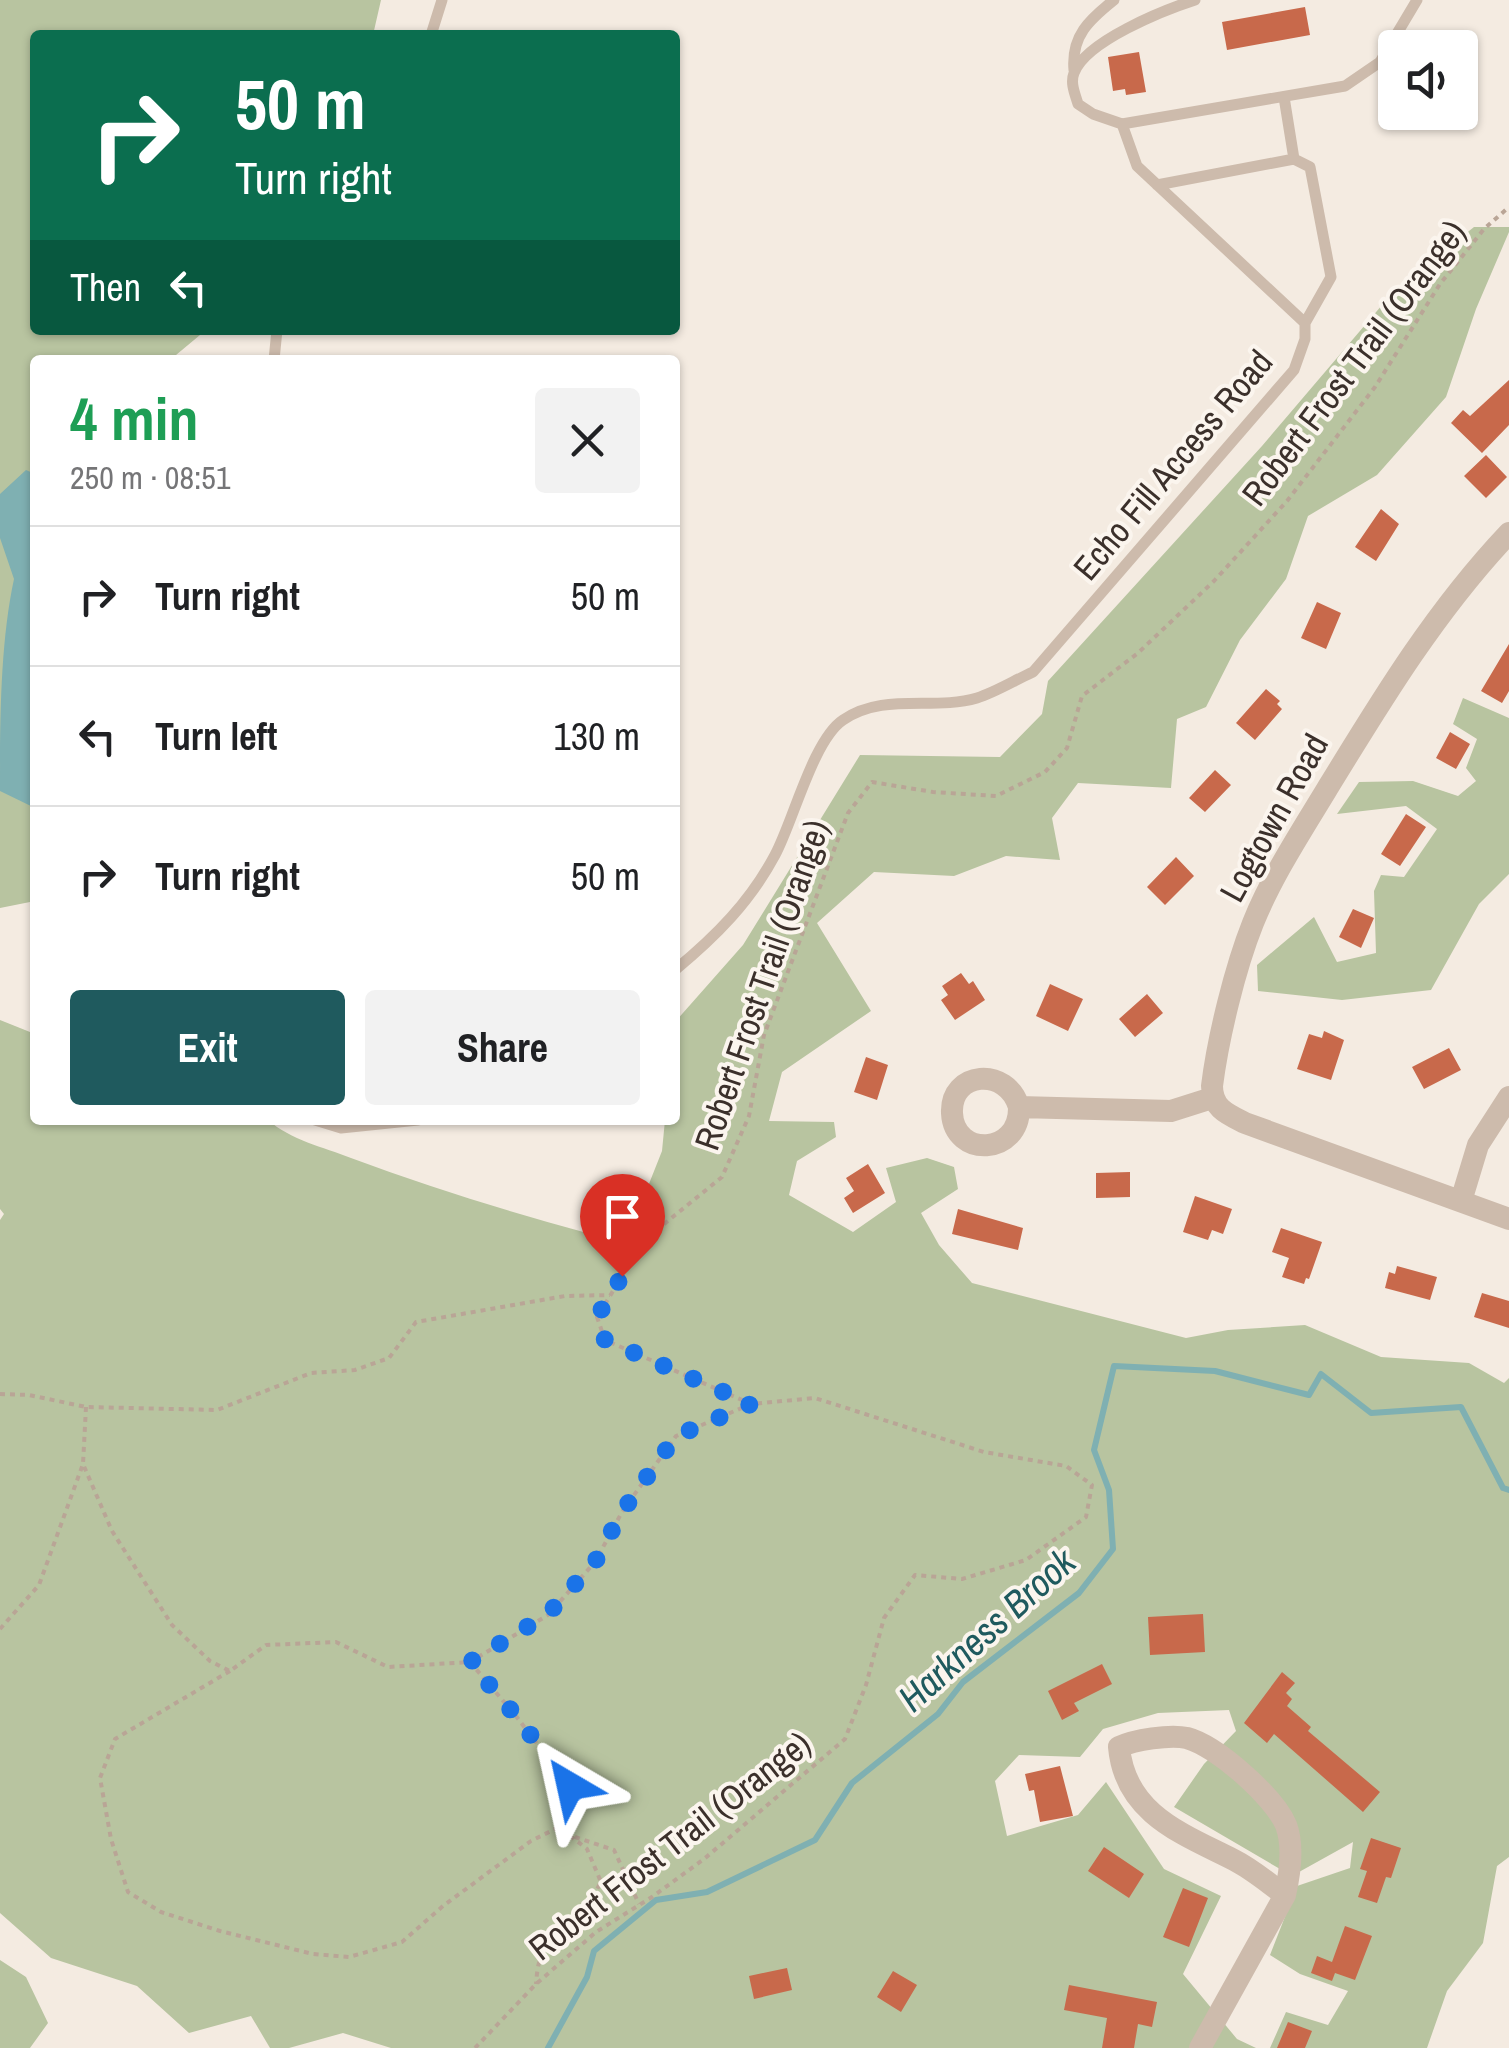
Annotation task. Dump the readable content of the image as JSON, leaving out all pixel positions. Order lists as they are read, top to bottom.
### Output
{
  "streets": {
    "street": ["Logtown Road"],
    "lane": ["Echo Fill Access Road"],
    "path": ["Robert Frost Trail (Orange)"]
  },
  "water": ["Harkness Brook"],
  "page": {
    "turn": ["50 m", "Turn right"],
    "then": "Then",
    "heading": ["4 min", "250 m · 08:51"],
    "list": [
      {
        "name": "Turn right",
        "value": "50 m"
      },
      {
        "name": "Turn left",
        "value": "130 m"
      },
      {
        "name": "Turn right",
        "value": "50 m"
      }
    ],
    "buttons": ["Exit", "Share"]
  }
}
